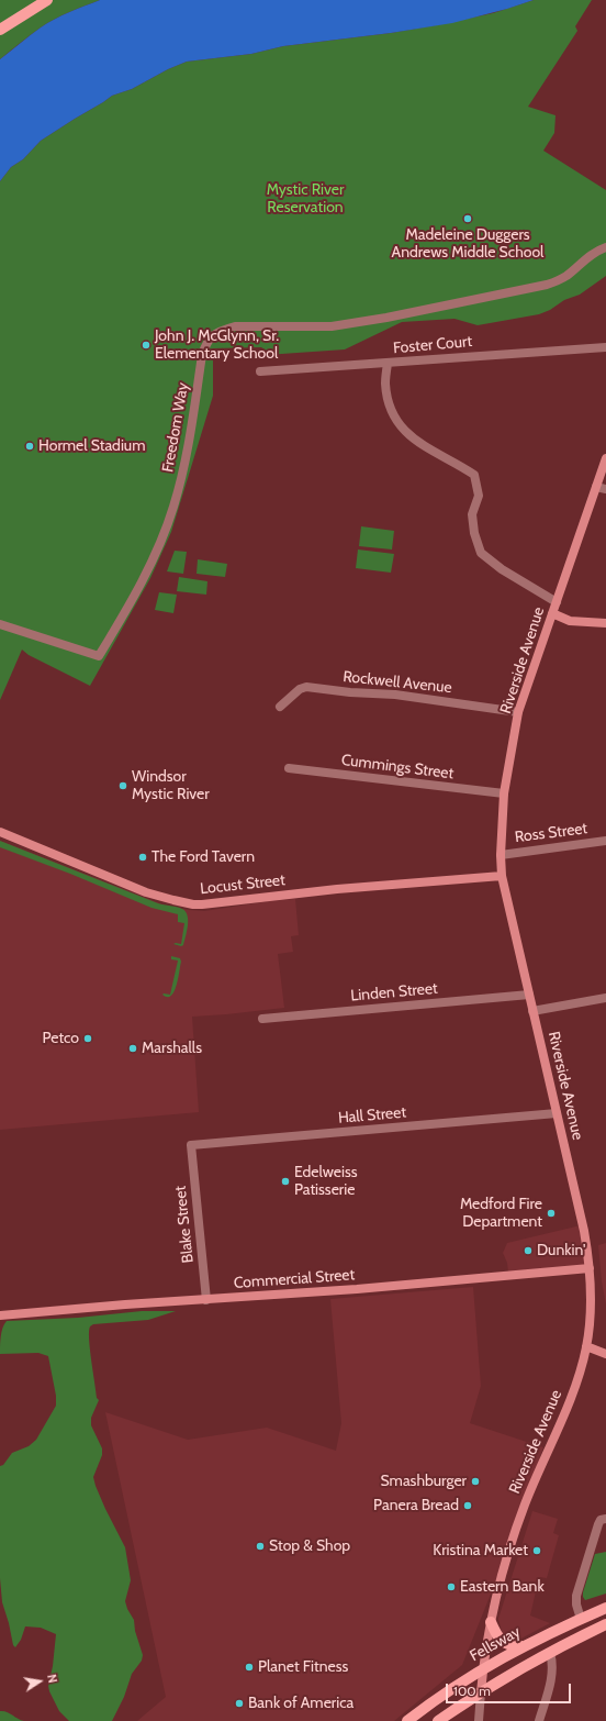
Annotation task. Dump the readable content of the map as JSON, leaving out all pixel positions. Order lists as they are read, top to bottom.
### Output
{
  "streets": {
    "main road": [
      "Riverside Avenue",
      "Locust Street",
      "Commercial Street",
      "Fellsway"
    ],
    "street": [
      "Foster Court",
      "Freedom Way",
      "Rockwell Avenue",
      "Cummings Street",
      "Ross Street",
      "Linden Street",
      "Hall Street",
      "Blake Street"
    ]
  },
  "crossings": [
    ["Riverside Avenue", "Rockwell Avenue"],
    ["Riverside Avenue", "Cummings Street"],
    ["Riverside Avenue", "Ross Street"],
    ["Riverside Avenue", "Locust Street"],
    ["Riverside Avenue", "Linden Street"],
    ["Riverside Avenue", "Hall Street"],
    ["Riverside Avenue", "Commercial Street"],
    ["Riverside Avenue", "Fellsway"],
    ["Hall Street", "Blake Street"],
    ["Blake Street", "Commercial Street"]
  ],
  "parks": ["Mystic River Reservation"],
  "places": [
    "Madeleine Duggers Andrews Middle School",
    "John J. McGlynn, Sr. Elementary School",
    "Hormel Stadium",
    "Windsor Mystic River",
    "The Ford Tavern",
    "Petco",
    "Marshalls",
    "Edelweiss Patisserie",
    "Medford Fire Department",
    "Dunkin'",
    "Smashburger",
    "Panera Bread",
    "Stop & Shop",
    "Kristina Market",
    "Eastern Bank",
    "Planet Fitness",
    "Bank of America"
  ],
  "scale_bar": "100 m",
  "north": "right"
}
